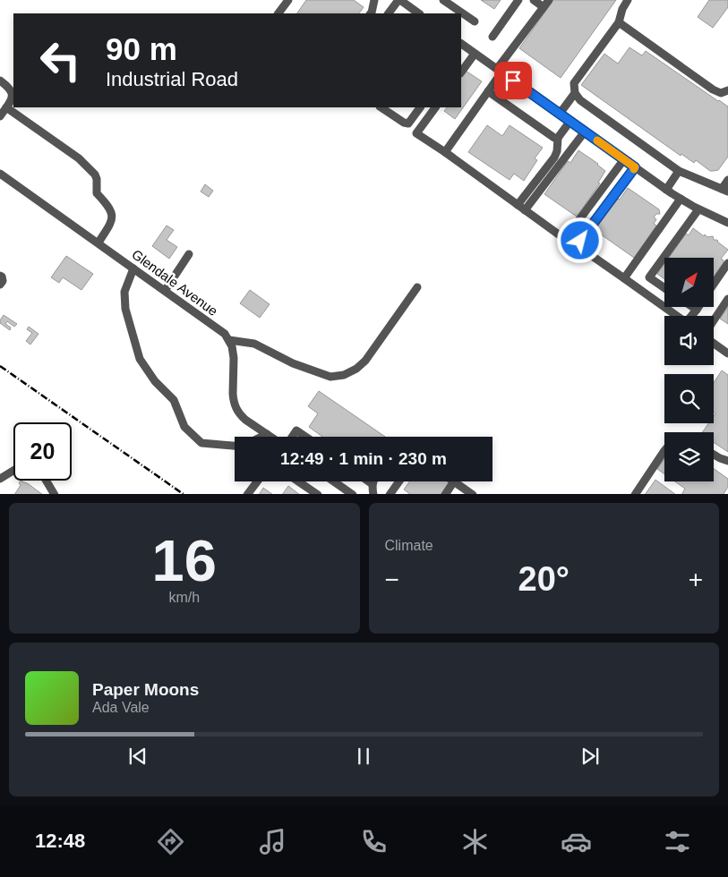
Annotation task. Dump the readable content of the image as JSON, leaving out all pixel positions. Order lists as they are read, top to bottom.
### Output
{
  "streets": {
    "street": ["Glendale Avenue"]
  },
  "north": "top right",
  "page": {
    "turn": ["90 m", "Industrial Road"],
    "limit": "20",
    "trip": "12:49 · 1 min · 230 m",
    "tile": [
      ["16", "km/h"],
      "Climate"
    ],
    "heat": ["−", "20°", "+"],
    "song": ["Paper Moons", "Ada Vale"],
    "tabs": "12:48"
  }
}
